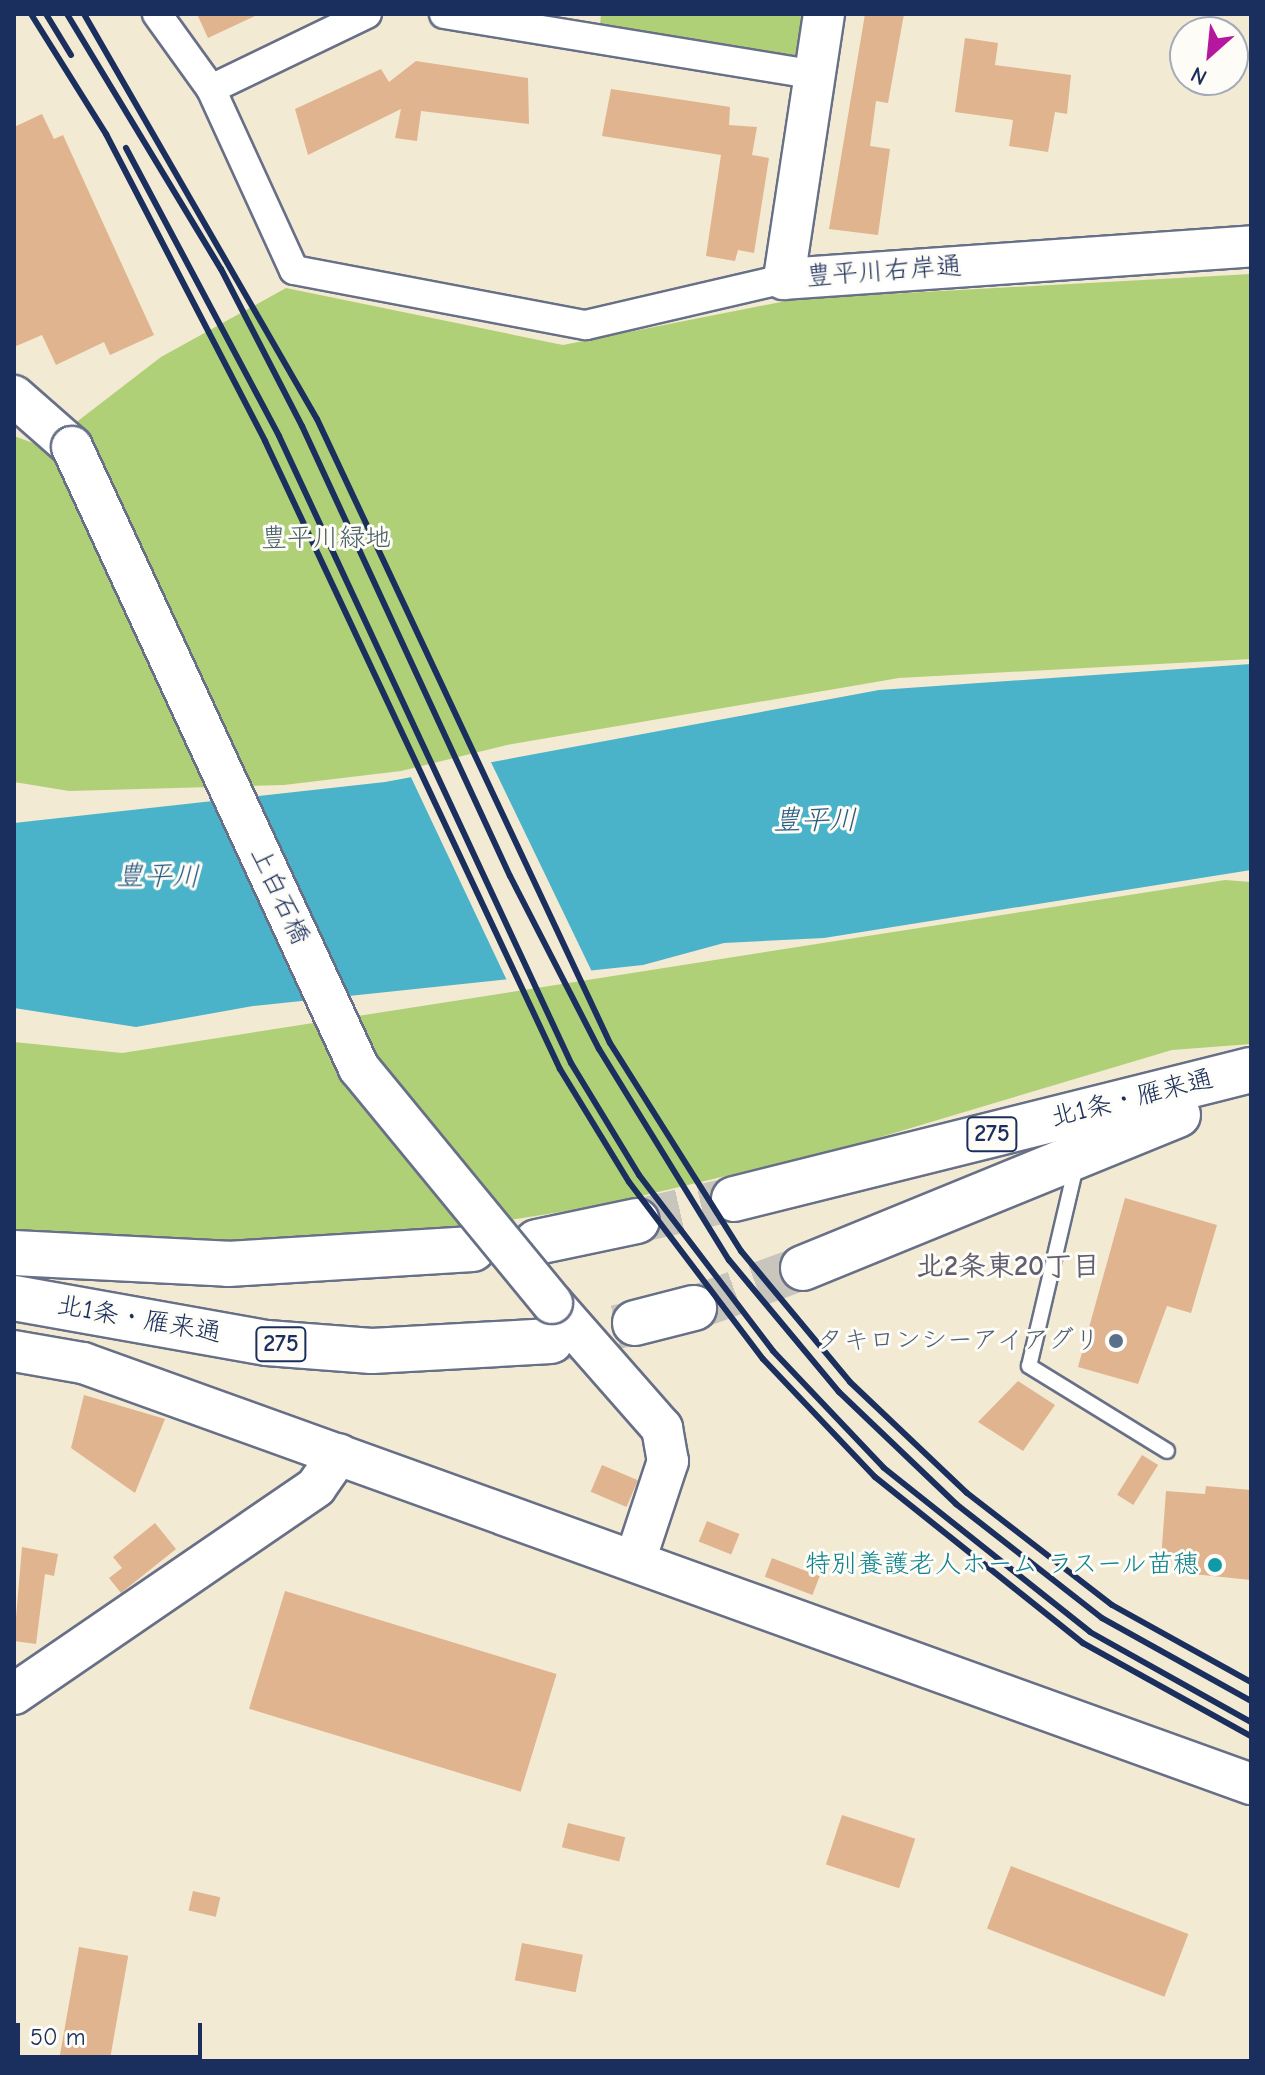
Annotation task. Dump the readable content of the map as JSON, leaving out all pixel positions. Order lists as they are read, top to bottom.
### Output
{
  "streets": {
    "highway": ["北1条・雁来通", "275"],
    "street": ["豊平川右岸通", "上白石橋"]
  },
  "crossings": [
    ["上白石橋", "北1条・雁来通"]
  ],
  "districts": ["北2条東20丁目"],
  "water": ["豊平川"],
  "parks": ["豊平川緑地"],
  "places": ["タキロンシーアイアグリ", "特別養護老人ホーム ラスール苗穂"],
  "scale_bar": "50 m",
  "north": "bottom left"
}
